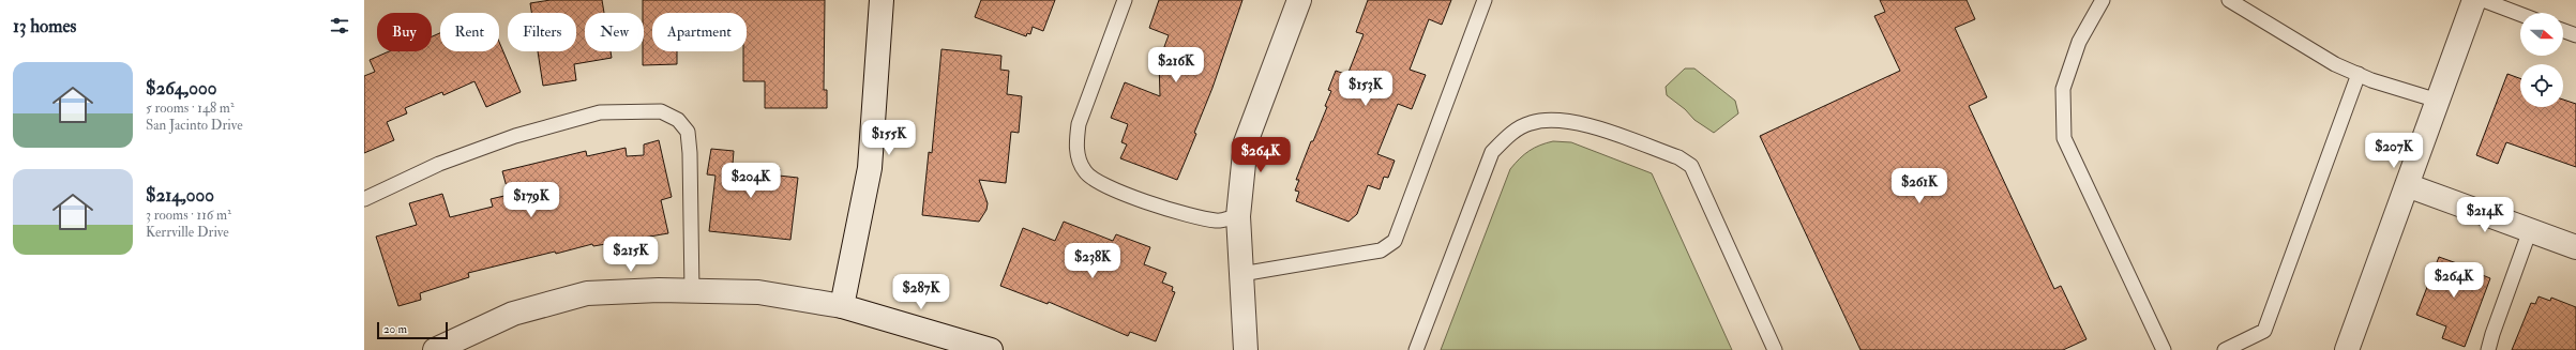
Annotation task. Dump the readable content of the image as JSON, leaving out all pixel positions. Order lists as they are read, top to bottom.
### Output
{
  "scale_bar": "20 m",
  "north": "right",
  "page": {
    "heading": "13 homes",
    "chip": [
      "Buy",
      "Rent",
      "Filters",
      "New",
      "Apartment"
    ],
    "price": [
      "$216K",
      "$153K",
      "$155K",
      "$207K",
      "$264K",
      "$204K",
      "$261K",
      "$179K",
      "$214K",
      "$215K",
      "$238K",
      "$264K",
      "$287K"
    ],
    "list": [
      {
        "name": "$264,000",
        "note": "5 rooms · 148 m² · San Jacinto Drive"
      },
      {
        "name": "$214,000",
        "note": "3 rooms · 116 m² · Kerrville Drive"
      }
    ],
    "scale": "20 m"
  }
}
